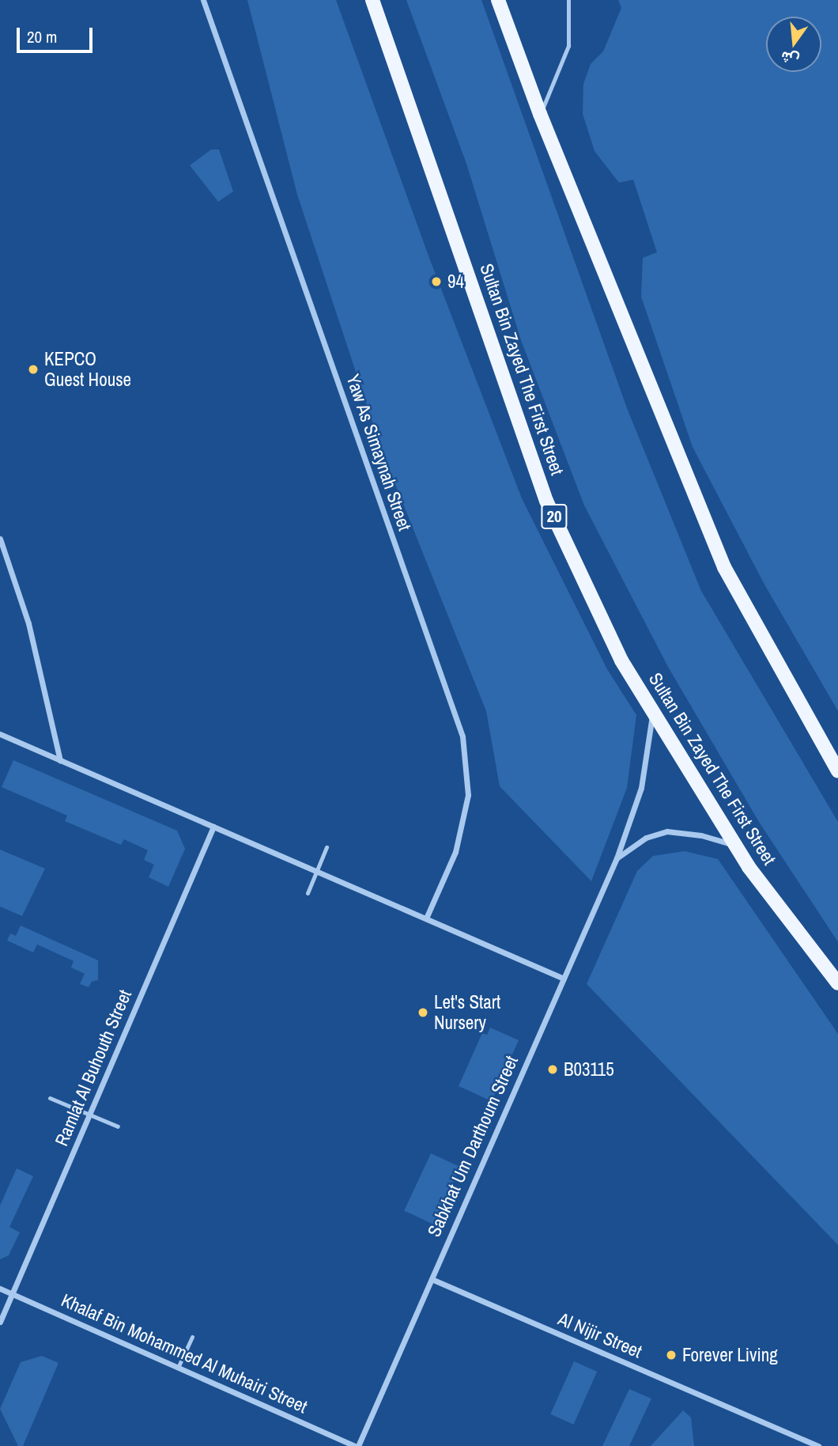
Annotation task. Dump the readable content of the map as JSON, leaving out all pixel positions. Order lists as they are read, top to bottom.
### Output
{
  "streets": {
    "main road": ["Sultan Bin Zayed The First Street", "20"],
    "street": [
      "Yaw As Simaynah Street",
      "Ramlat Al Buhouth Street",
      "Sabkhat Um Darthoum Street",
      "Al Nijir Street",
      "Khalaf Bin Mohammed Al Muhairi Street"
    ]
  },
  "crossings": [
    ["Sultan Bin Zayed The First Street", "Sabkhat Um Darthoum Street"],
    ["Ramlat Al Buhouth Street", "Khalaf Bin Mohammed Al Muhairi Street"],
    ["Sabkhat Um Darthoum Street", "Al Nijir Street"],
    ["Sabkhat Um Darthoum Street", "Khalaf Bin Mohammed Al Muhairi Street"]
  ],
  "places": [
    "94",
    "KEPCO Guest House",
    "Let's Start Nursery",
    "B03115",
    "Forever Living"
  ],
  "scale_bar": "20 m",
  "north": "bottom"
}
